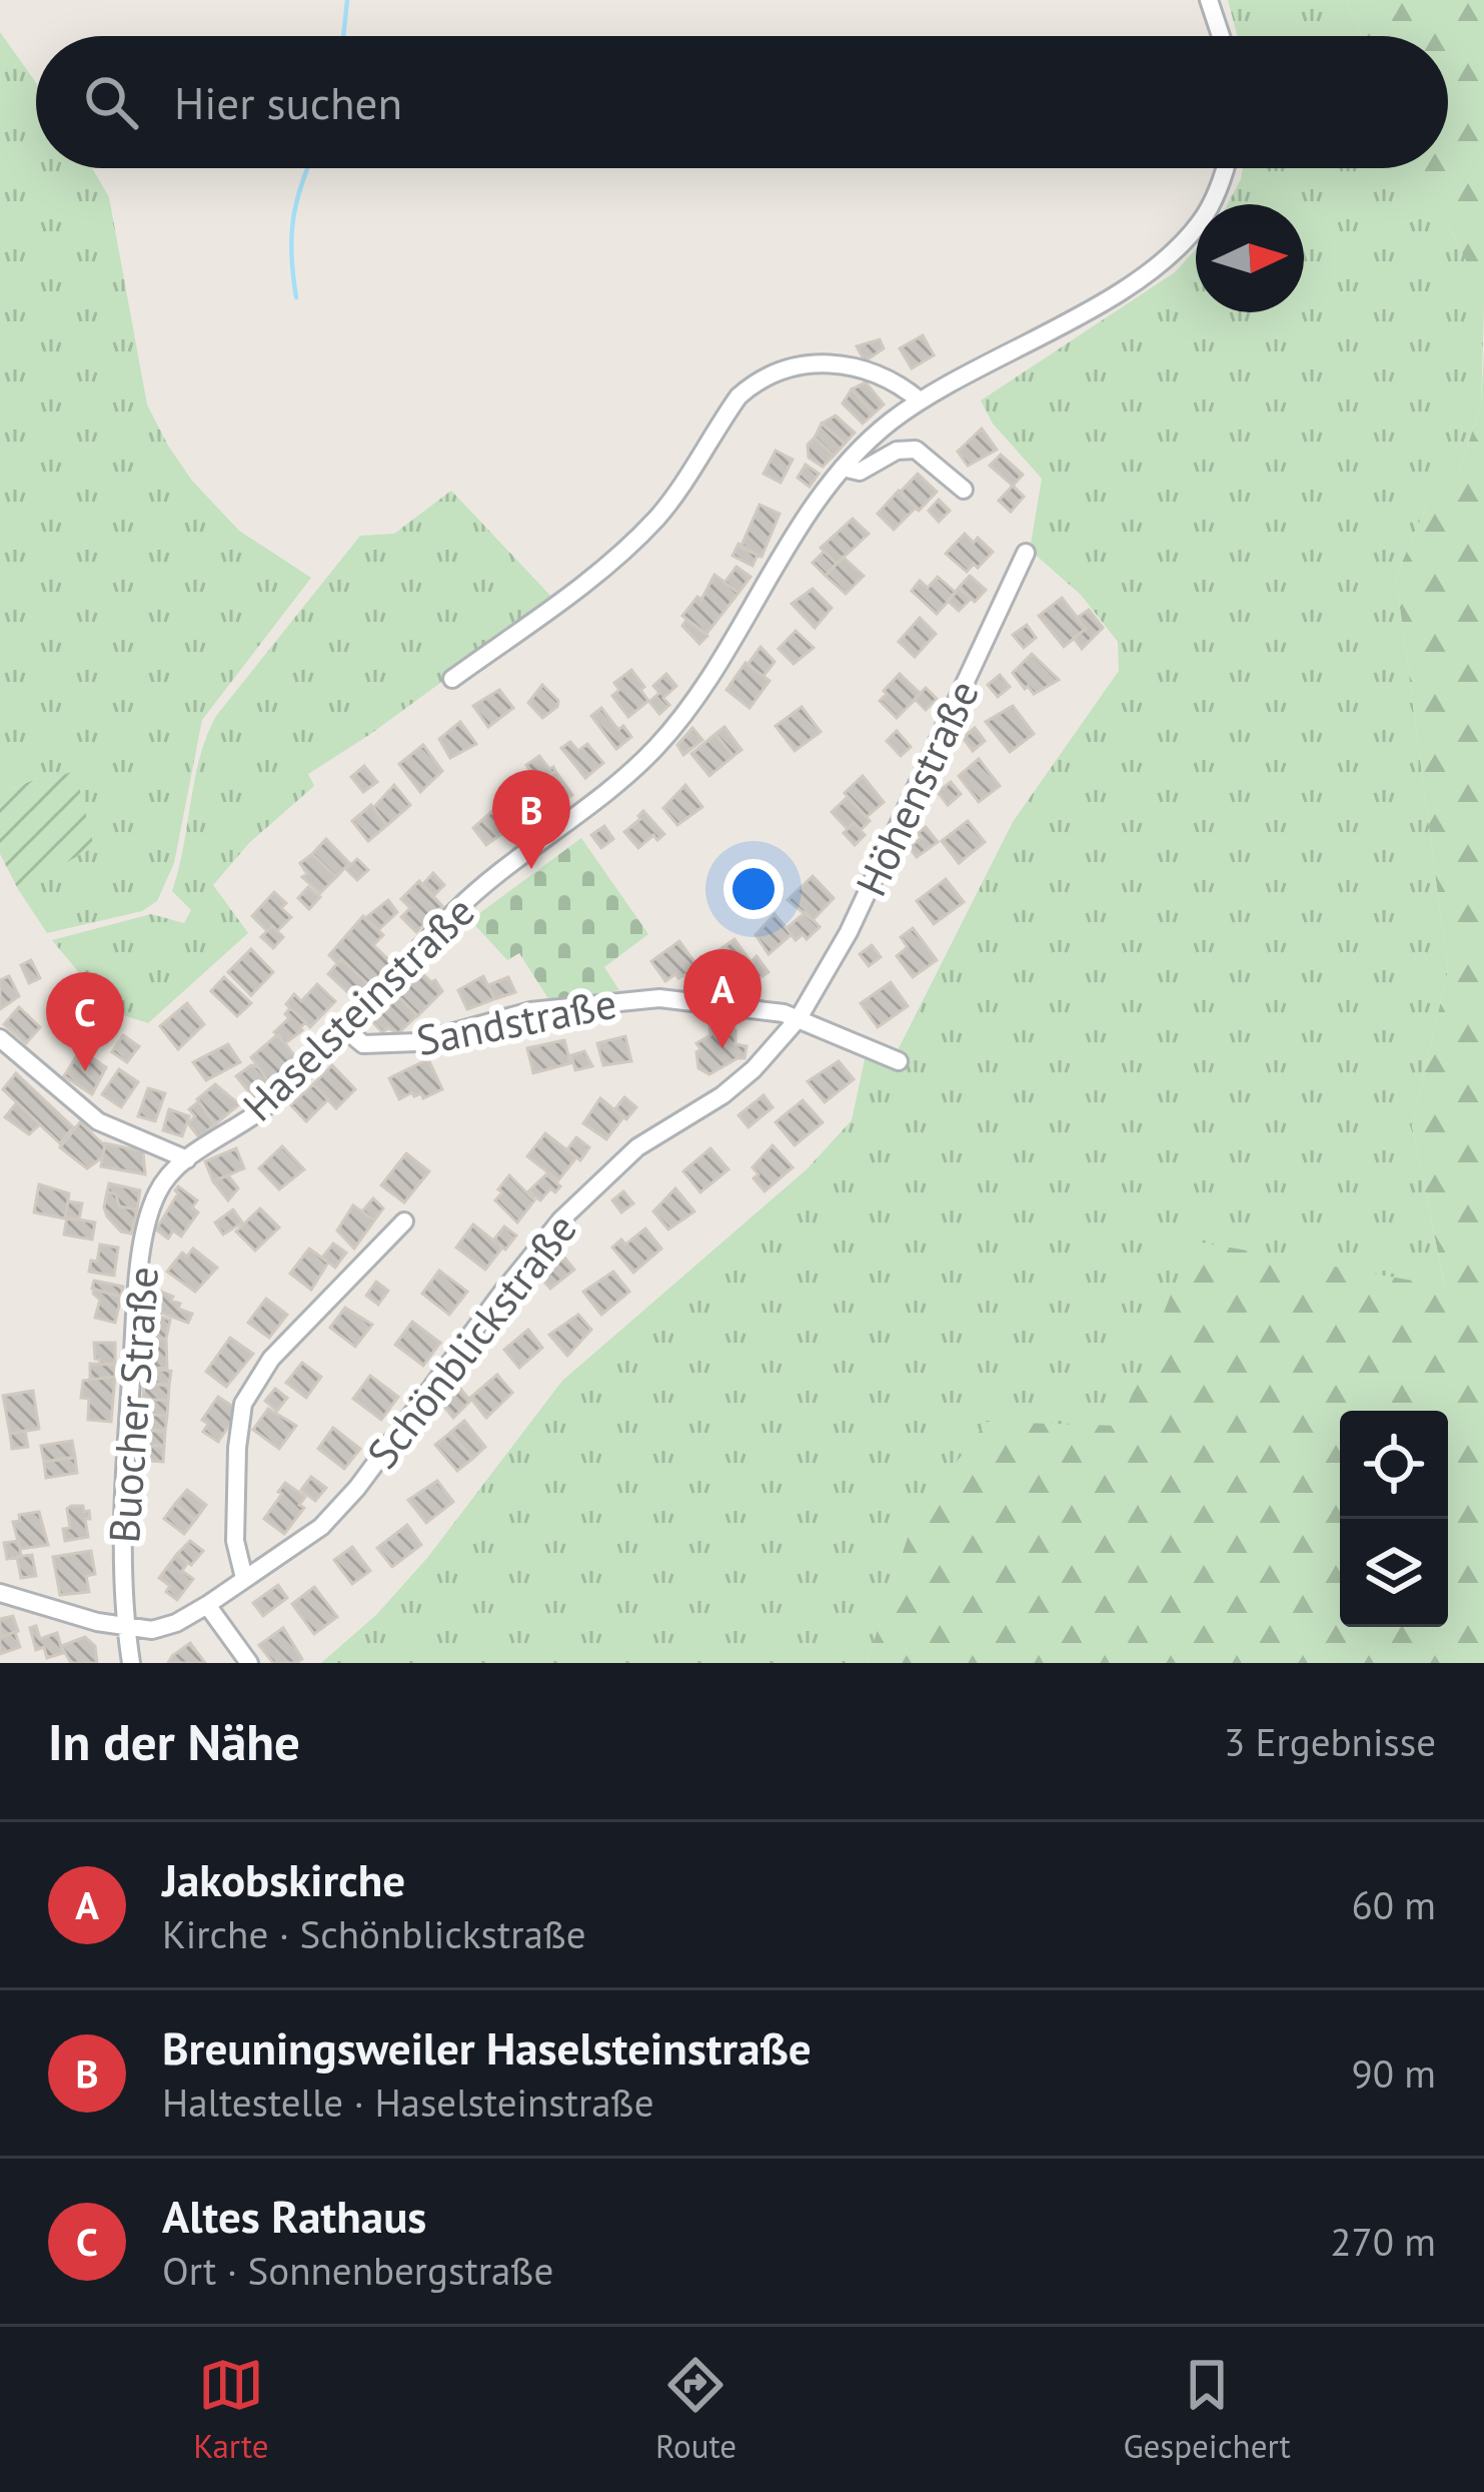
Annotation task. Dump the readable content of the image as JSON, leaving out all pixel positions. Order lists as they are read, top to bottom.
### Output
{
  "streets": {
    "street": [
      "Höhenstraße",
      "Haselsteinstraße",
      "Sandstraße",
      "Schönblickstraße",
      "Buocher Straße"
    ]
  },
  "crossings": [
    ["Höhenstraße", "Sandstraße"],
    ["Höhenstraße", "Schönblickstraße"],
    ["Haselsteinstraße", "Sandstraße"],
    ["Haselsteinstraße", "Buocher Straße"],
    ["Sandstraße", "Schönblickstraße"],
    ["Schönblickstraße", "Buocher Straße"]
  ],
  "north": "right",
  "page": {
    "search": "Hier suchen",
    "pins": ["B", "A", "C"],
    "heading": ["In der Nähe", "3 Ergebnisse"],
    "list": [
      {
        "mark": "A",
        "name": "Jakobskirche",
        "note": "Kirche · Schönblickstraße",
        "value": "60 m"
      },
      {
        "mark": "B",
        "name": "Breuningsweiler Haselsteinstraße",
        "note": "Haltestelle · Haselsteinstraße",
        "value": "90 m"
      },
      {
        "mark": "C",
        "name": "Altes Rathaus",
        "note": "Ort · Sonnenbergstraße",
        "value": "270 m"
      }
    ],
    "nav": ["Karte", "Route", "Gespeichert"]
  }
}
